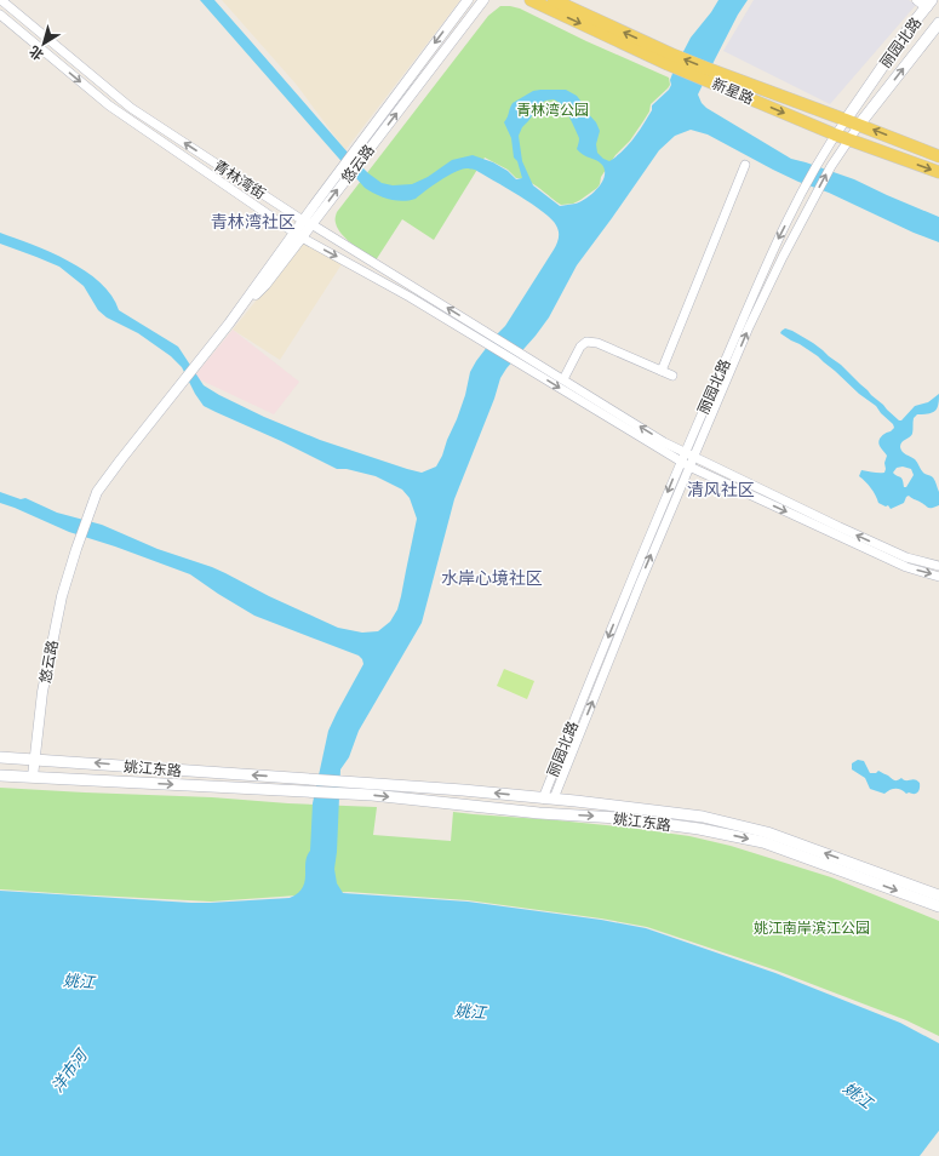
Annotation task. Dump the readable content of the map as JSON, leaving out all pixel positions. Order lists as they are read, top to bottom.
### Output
{
  "streets": {
    "main road": ["丽园北路", "新星路", "姚江东路"],
    "street": ["悠云路", "青林湾街"]
  },
  "crossings": [
    ["丽园北路", "新星路"],
    ["丽园北路", "姚江东路"],
    ["悠云路", "青林湾街"],
    ["悠云路", "姚江东路"]
  ],
  "districts": ["青林湾社区", "清风社区", "水岸心境社区"],
  "water": ["姚江", "洋市河"],
  "parks": ["青林湾公园", "姚江南岸滨江公园"],
  "north": "bottom left"
}
